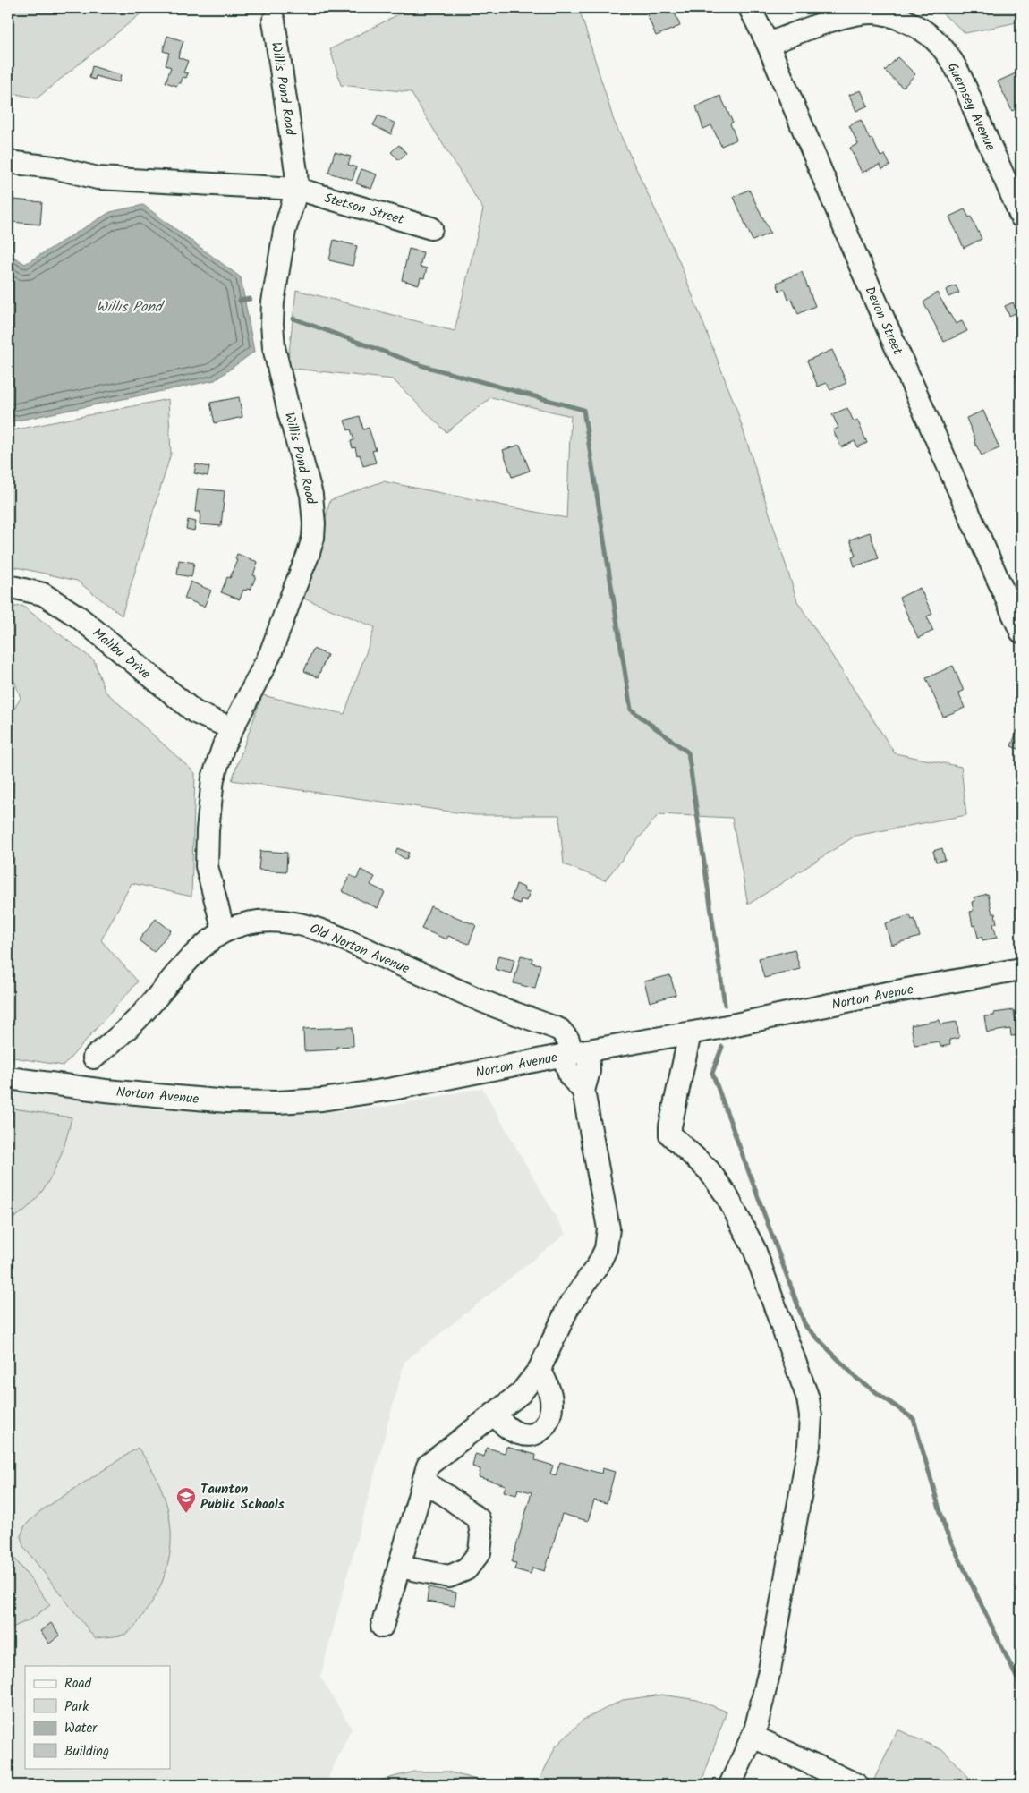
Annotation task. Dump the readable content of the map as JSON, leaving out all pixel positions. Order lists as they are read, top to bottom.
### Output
{
  "streets": {
    "street": [
      "Willis Pond Road",
      "Guernsey Avenue",
      "Stetson Street",
      "Devon Street",
      "Malibu Drive",
      "Old Norton Avenue",
      "Norton Avenue"
    ]
  },
  "crossings": [
    ["Willis Pond Road", "Stetson Street"],
    ["Willis Pond Road", "Malibu Drive"],
    ["Willis Pond Road", "Old Norton Avenue"],
    ["Guernsey Avenue", "Devon Street"],
    ["Old Norton Avenue", "Norton Avenue"]
  ],
  "water": ["Willis Pond"],
  "places": {
    "school or university": ["Taunton Public Schools"]
  },
  "legend": [
    "Road",
    "Park",
    "Water",
    "Building"
  ]
}
